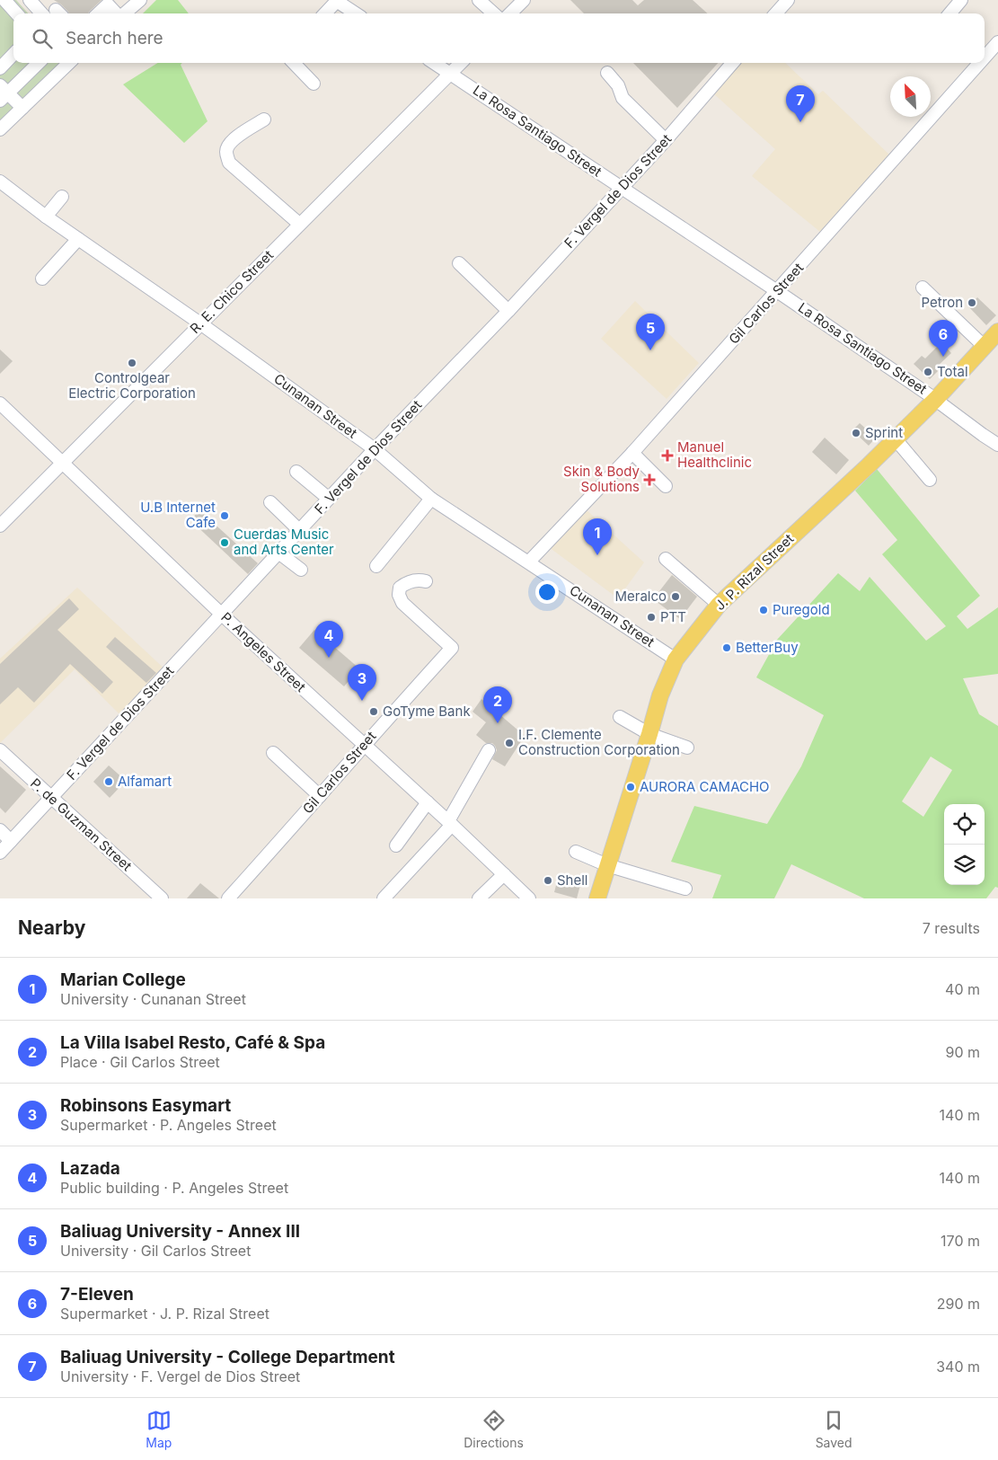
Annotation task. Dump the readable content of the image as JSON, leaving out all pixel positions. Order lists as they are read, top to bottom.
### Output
{
  "streets": {
    "main road": ["J. P. Rizal Street"],
    "street": [
      "La Rosa Santiago Street",
      "F. Vergel de Dios Street",
      "R. E. Chico Street",
      "Gil Carlos Street",
      "Cunanan Street",
      "P. Angeles Street",
      "P. de Guzman Street"
    ]
  },
  "crossings": [
    ["La Rosa Santiago Street", "F. Vergel de Dios Street"],
    ["La Rosa Santiago Street", "R. E. Chico Street"],
    ["La Rosa Santiago Street", "Gil Carlos Street"],
    ["La Rosa Santiago Street", "J. P. Rizal Street"],
    ["F. Vergel de Dios Street", "Cunanan Street"],
    ["F. Vergel de Dios Street", "P. Angeles Street"],
    ["F. Vergel de Dios Street", "P. de Guzman Street"],
    ["R. E. Chico Street", "Cunanan Street"],
    ["R. E. Chico Street", "P. Angeles Street"],
    ["Gil Carlos Street", "Cunanan Street"],
    ["Gil Carlos Street", "P. Angeles Street"],
    ["Cunanan Street", "J. P. Rizal Street"]
  ],
  "places": {
    "other": [
      "Petron",
      "Controlgear Electric Corporation",
      "Total",
      "Sprint",
      "U.B Internet Cafe",
      "Cuerdas Music and Arts Center",
      "Meralco",
      "Puregold",
      "PTT",
      "BetterBuy",
      "GoTyme Bank",
      "I.F. Clemente Construction Corporation",
      "Alfamart",
      "AURORA CAMACHO",
      "Shell"
    ],
    "health": ["Manuel Healthclinic", "Skin & Body Solutions"]
  },
  "north": "top left",
  "page": {
    "search": "Search here",
    "pins": [
      "7",
      "5",
      "6",
      "1",
      "4",
      "3",
      "2"
    ],
    "heading": ["Nearby", "7 results"],
    "list": [
      {
        "mark": "1",
        "name": "Marian College",
        "note": "University · Cunanan Street",
        "value": "40 m"
      },
      {
        "mark": "2",
        "name": "La Villa Isabel Resto, Café & Spa",
        "note": "Place · Gil Carlos Street",
        "value": "90 m"
      },
      {
        "mark": "3",
        "name": "Robinsons Easymart",
        "note": "Supermarket · P. Angeles Street",
        "value": "140 m"
      },
      {
        "mark": "4",
        "name": "Lazada",
        "note": "Public building · P. Angeles Street",
        "value": "140 m"
      },
      {
        "mark": "5",
        "name": "Baliuag University - Annex III",
        "note": "University · Gil Carlos Street",
        "value": "170 m"
      },
      {
        "mark": "6",
        "name": "7-Eleven",
        "note": "Supermarket · J. P. Rizal Street",
        "value": "290 m"
      },
      {
        "mark": "7",
        "name": "Baliuag University - College Department",
        "note": "University · F. Vergel de Dios Street",
        "value": "340 m"
      }
    ],
    "nav": ["Map", "Directions", "Saved"]
  }
}
